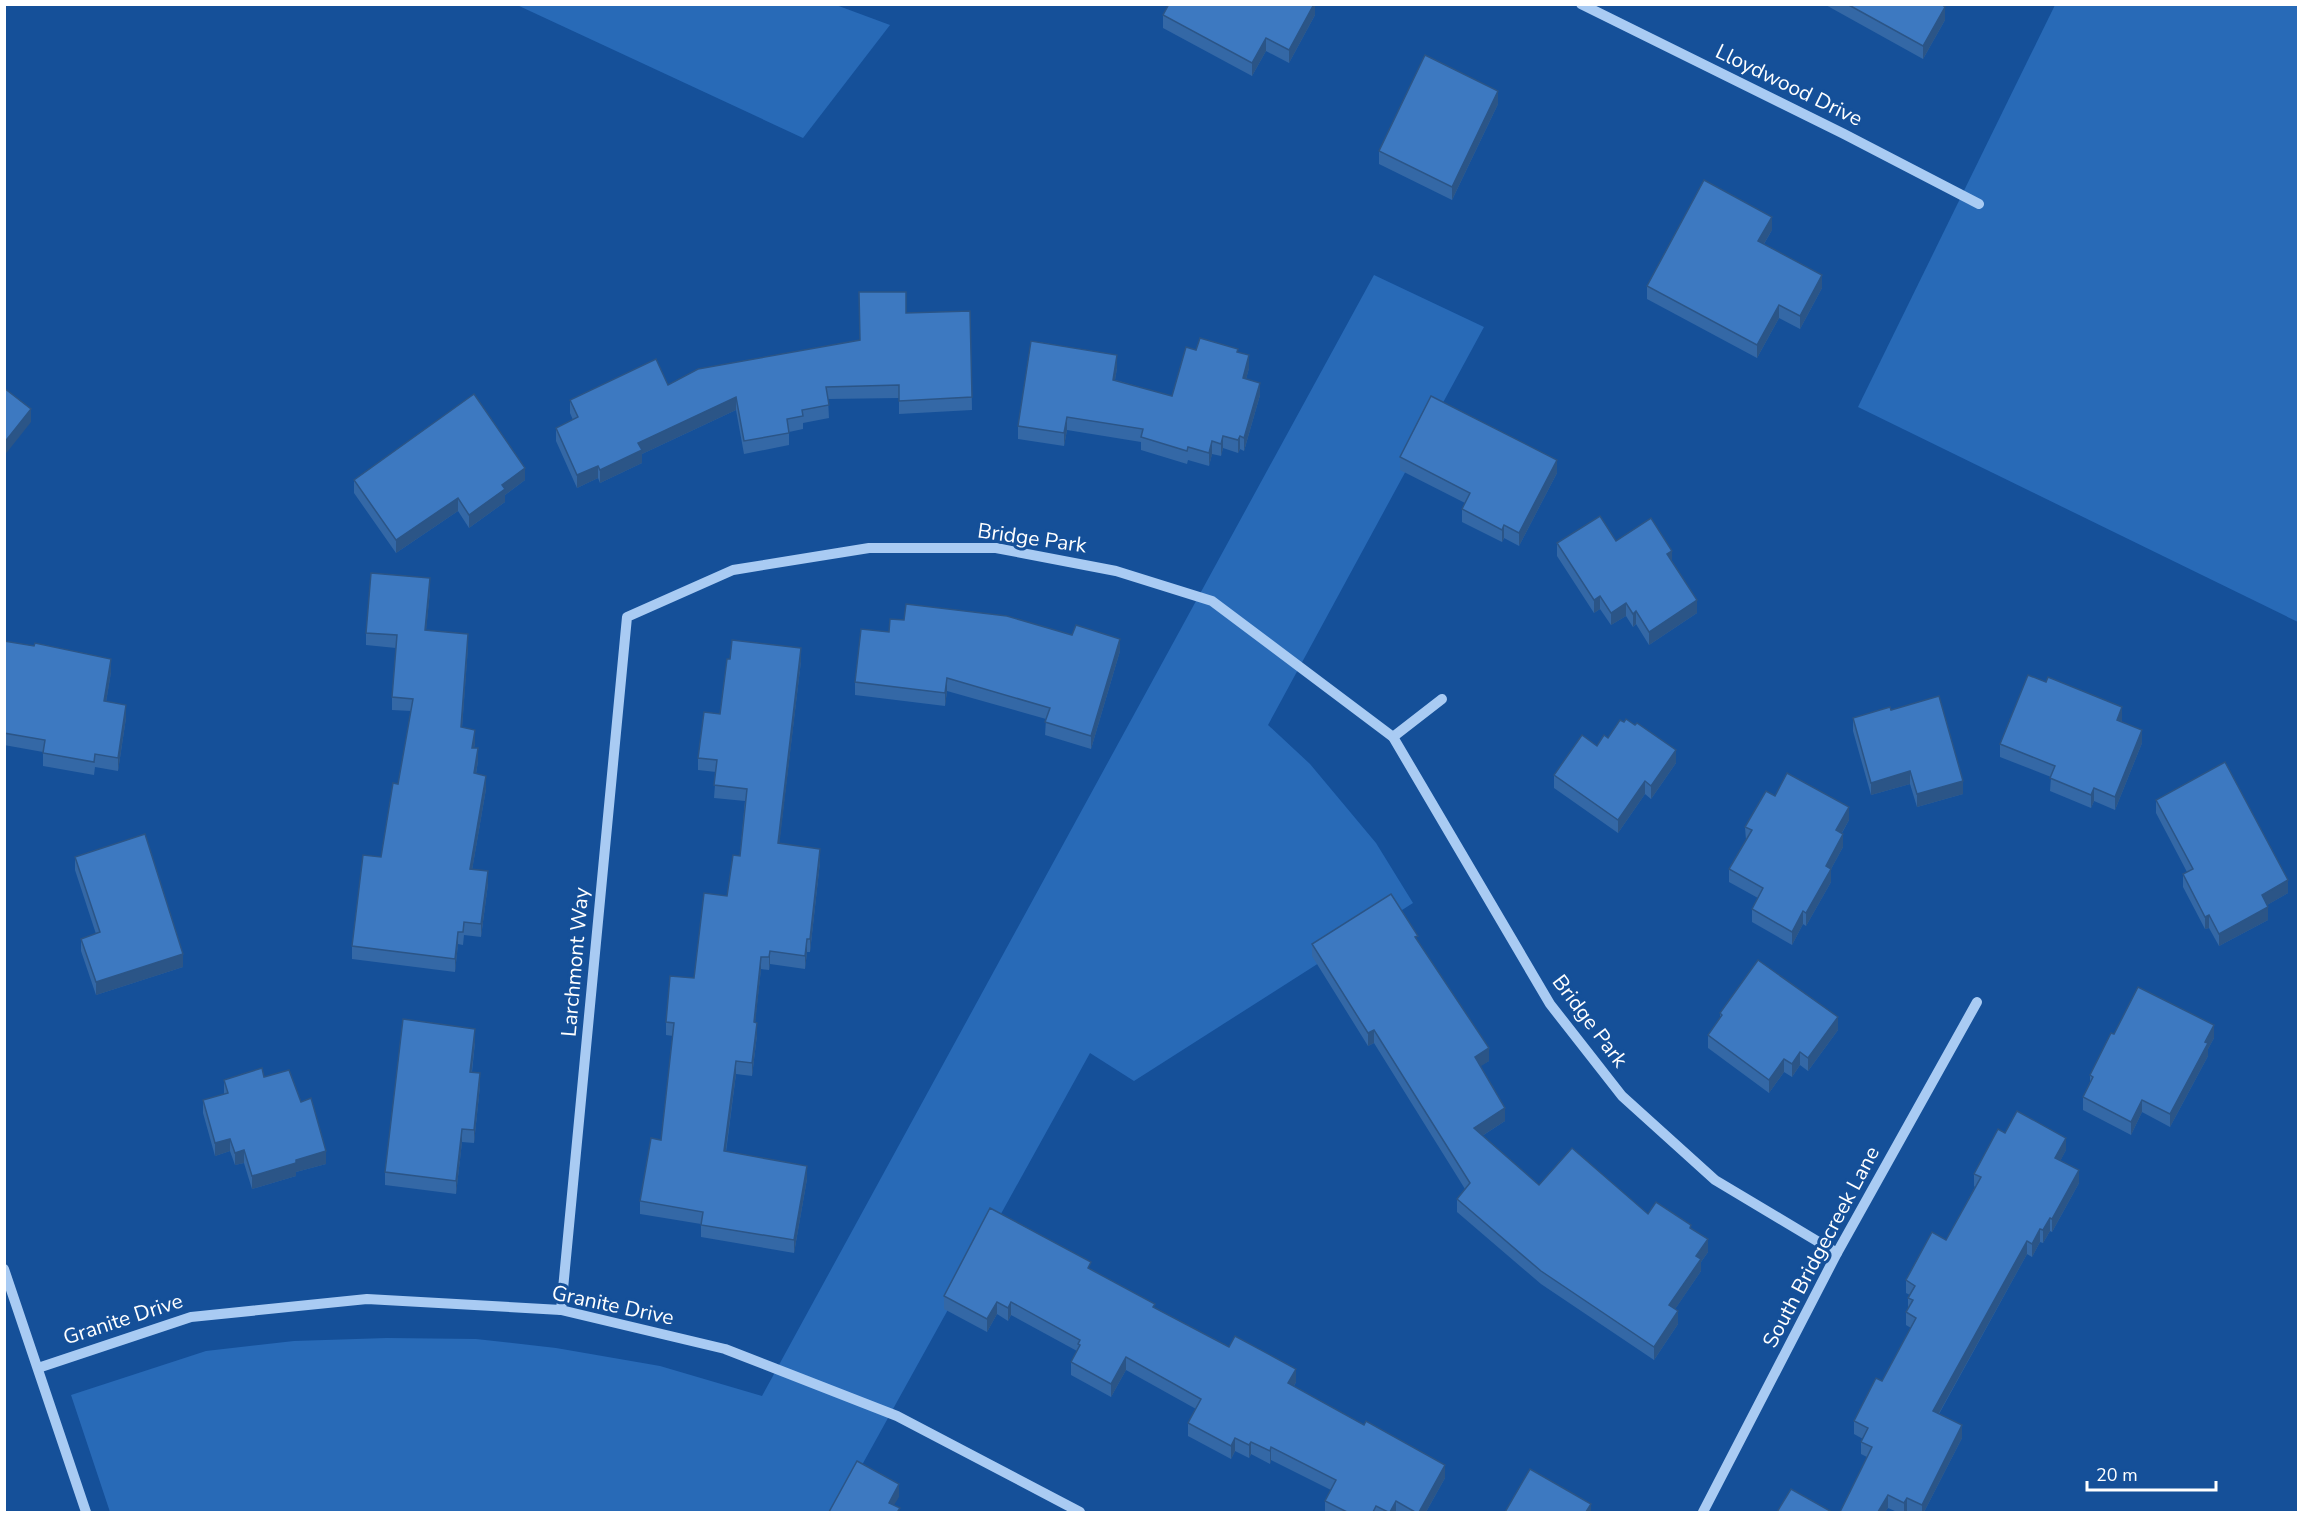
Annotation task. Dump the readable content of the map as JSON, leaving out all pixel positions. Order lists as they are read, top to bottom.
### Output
{
  "streets": {
    "street": [
      "Lloydwood Drive",
      "Bridge Park",
      "Larchmont Way",
      "South Bridgecreek Lane",
      "Granite Drive"
    ]
  },
  "crossings": [
    ["Bridge Park", "Larchmont Way"],
    ["Bridge Park", "South Bridgecreek Lane"],
    ["Larchmont Way", "Granite Drive"]
  ],
  "scale_bar": "20 m"
}
